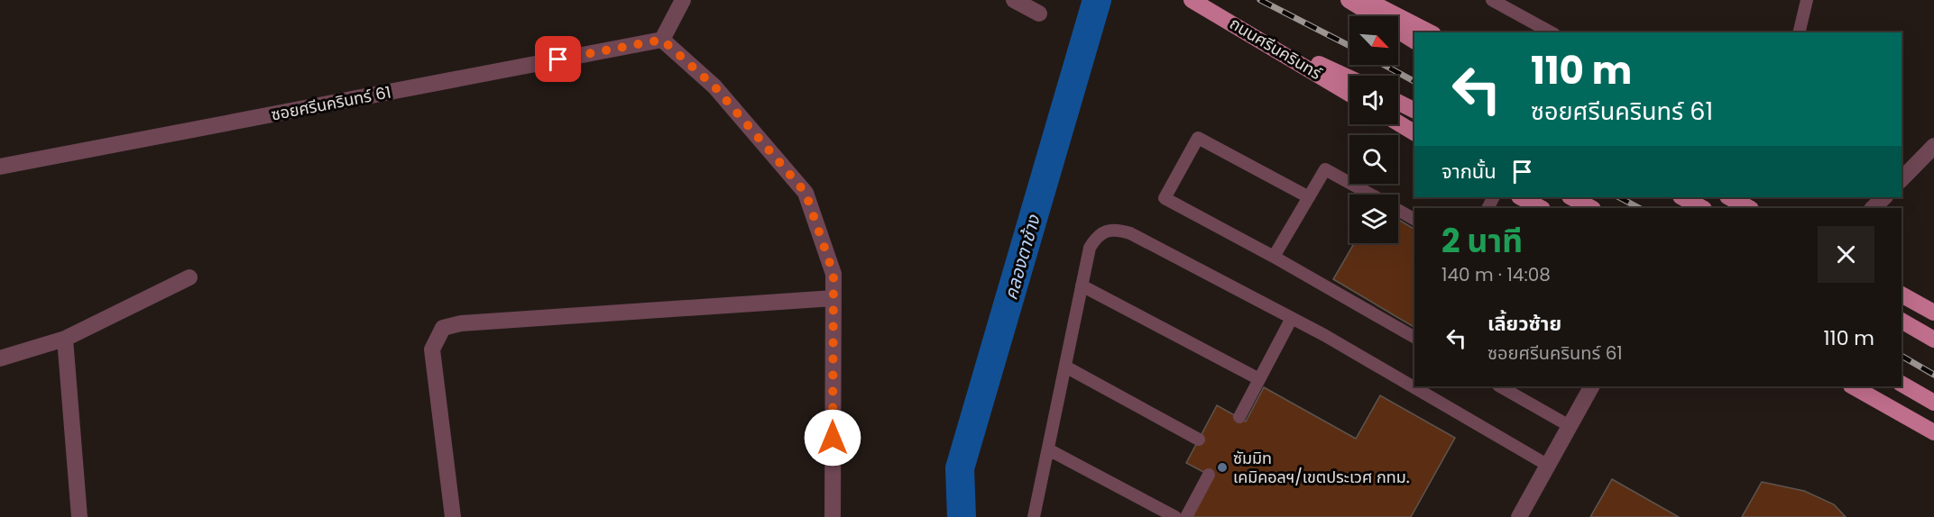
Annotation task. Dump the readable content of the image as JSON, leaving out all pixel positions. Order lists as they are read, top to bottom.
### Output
{
  "streets": {
    "main road": ["ถนนศรีนครินทร์"],
    "street": ["ซอยศรีนครินทร์ 61"]
  },
  "water": ["คลองตาช้าง"],
  "places": ["ซัมมิท เคมิคอลฯ/เขตประเวศ กทม."],
  "north": "bottom right",
  "page": {
    "turn": ["110 m", "ซอยศรีนครินทร์ 61"],
    "then": "จากนั้น",
    "heading": ["2 นาที", "140 m · 14:08"],
    "list": [
      {
        "name": "เลี้ยวซ้าย",
        "note": "ซอยศรีนครินทร์ 61",
        "value": "110 m"
      }
    ]
  }
}
